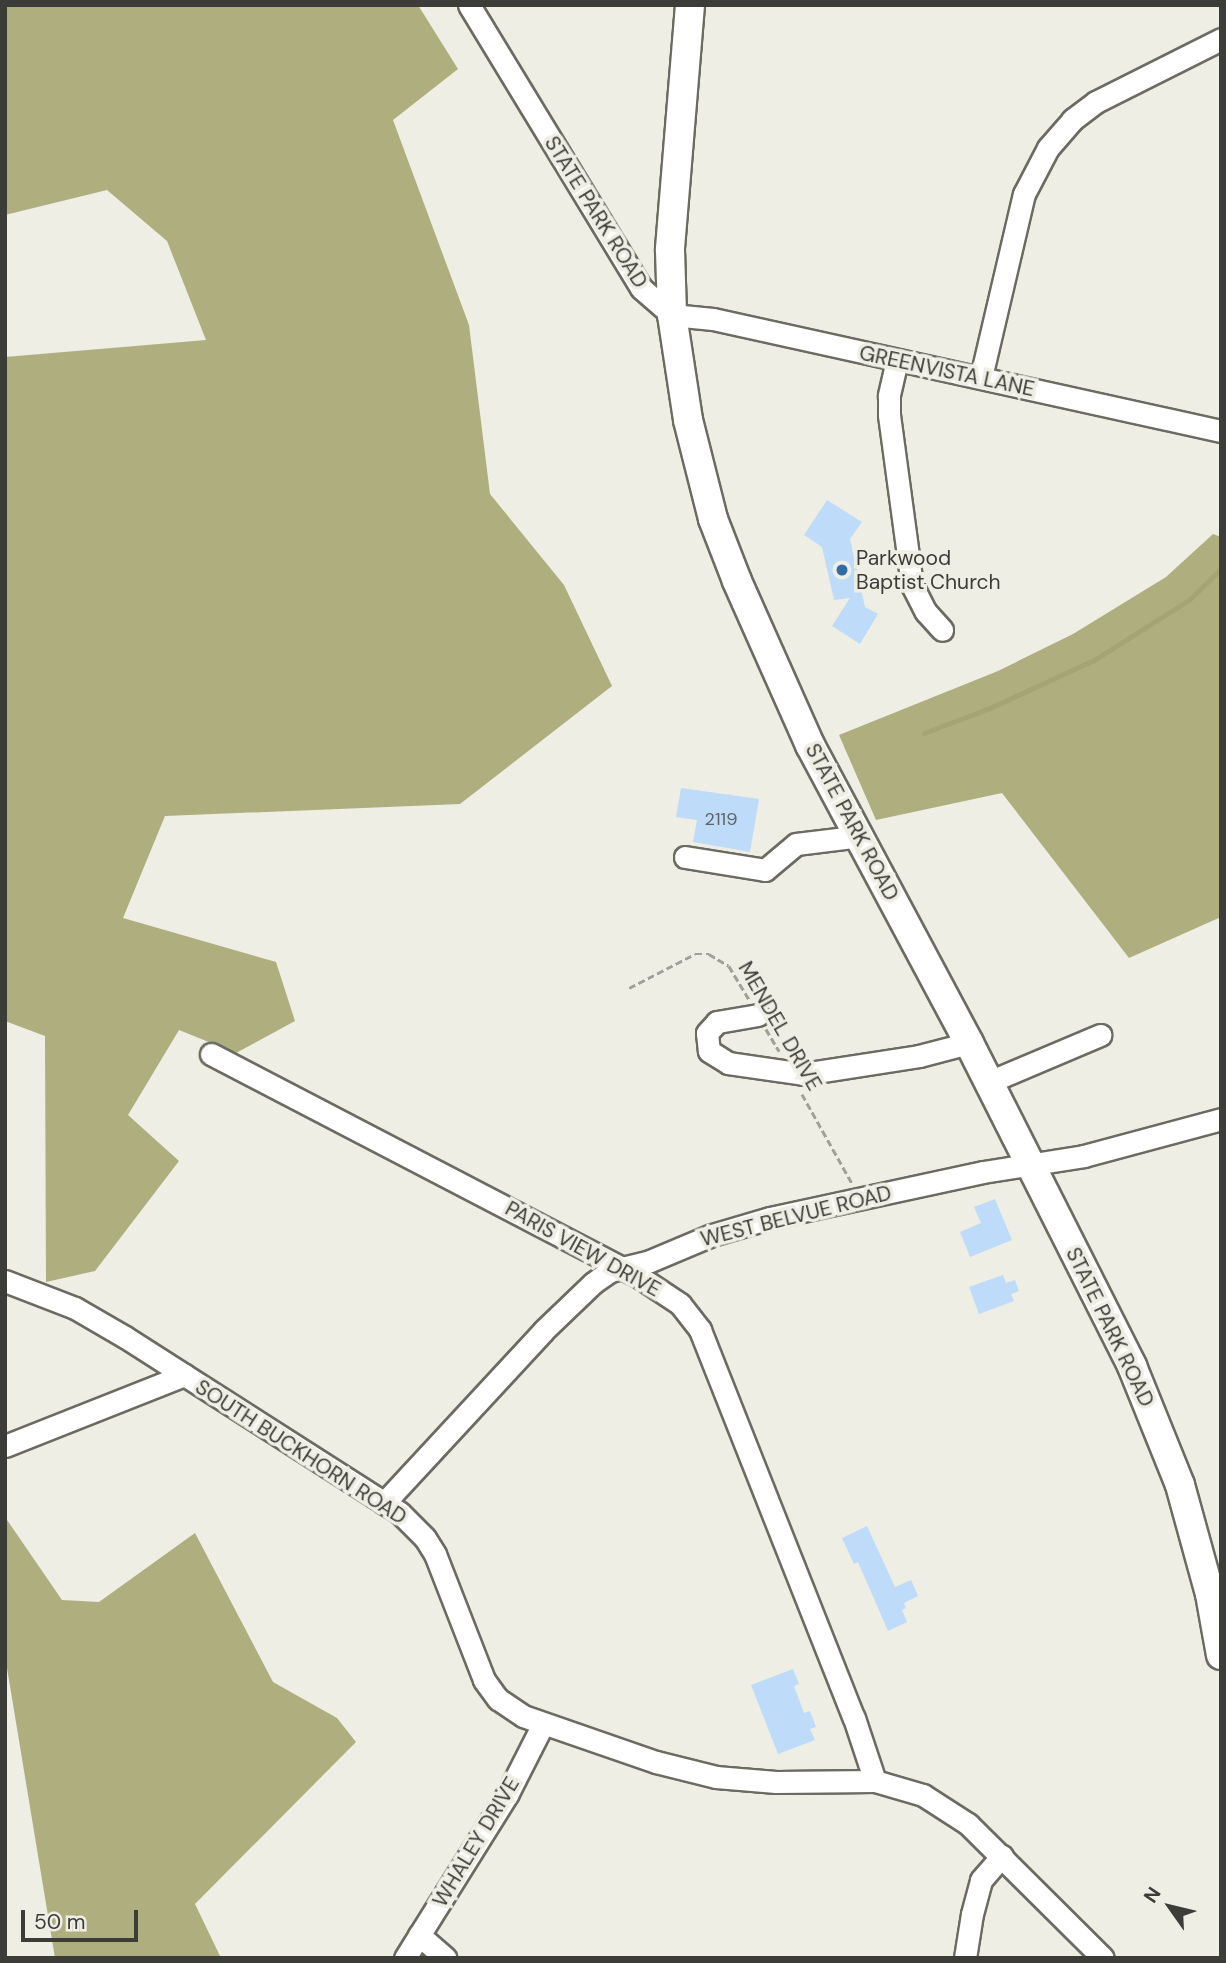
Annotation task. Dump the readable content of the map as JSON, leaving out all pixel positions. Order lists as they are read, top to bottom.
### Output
{
  "streets": {
    "main road": ["STATE PARK ROAD"],
    "street": [
      "GREENVISTA LANE",
      "WEST BELVUE ROAD",
      "PARIS VIEW DRIVE",
      "SOUTH BUCKHORN ROAD",
      "WHALEY DRIVE"
    ],
    "path": ["MENDEL DRIVE"]
  },
  "crossings": [
    ["STATE PARK ROAD", "GREENVISTA LANE"],
    ["STATE PARK ROAD", "WEST BELVUE ROAD"],
    ["MENDEL DRIVE", "WEST BELVUE ROAD"],
    ["WEST BELVUE ROAD", "PARIS VIEW DRIVE"],
    ["WEST BELVUE ROAD", "SOUTH BUCKHORN ROAD"],
    ["PARIS VIEW DRIVE", "SOUTH BUCKHORN ROAD"],
    ["SOUTH BUCKHORN ROAD", "WHALEY DRIVE"]
  ],
  "places": ["Parkwood Baptist Church"],
  "house_numbers": ["2119"],
  "scale_bar": "50 m",
  "north": "top left"
}
